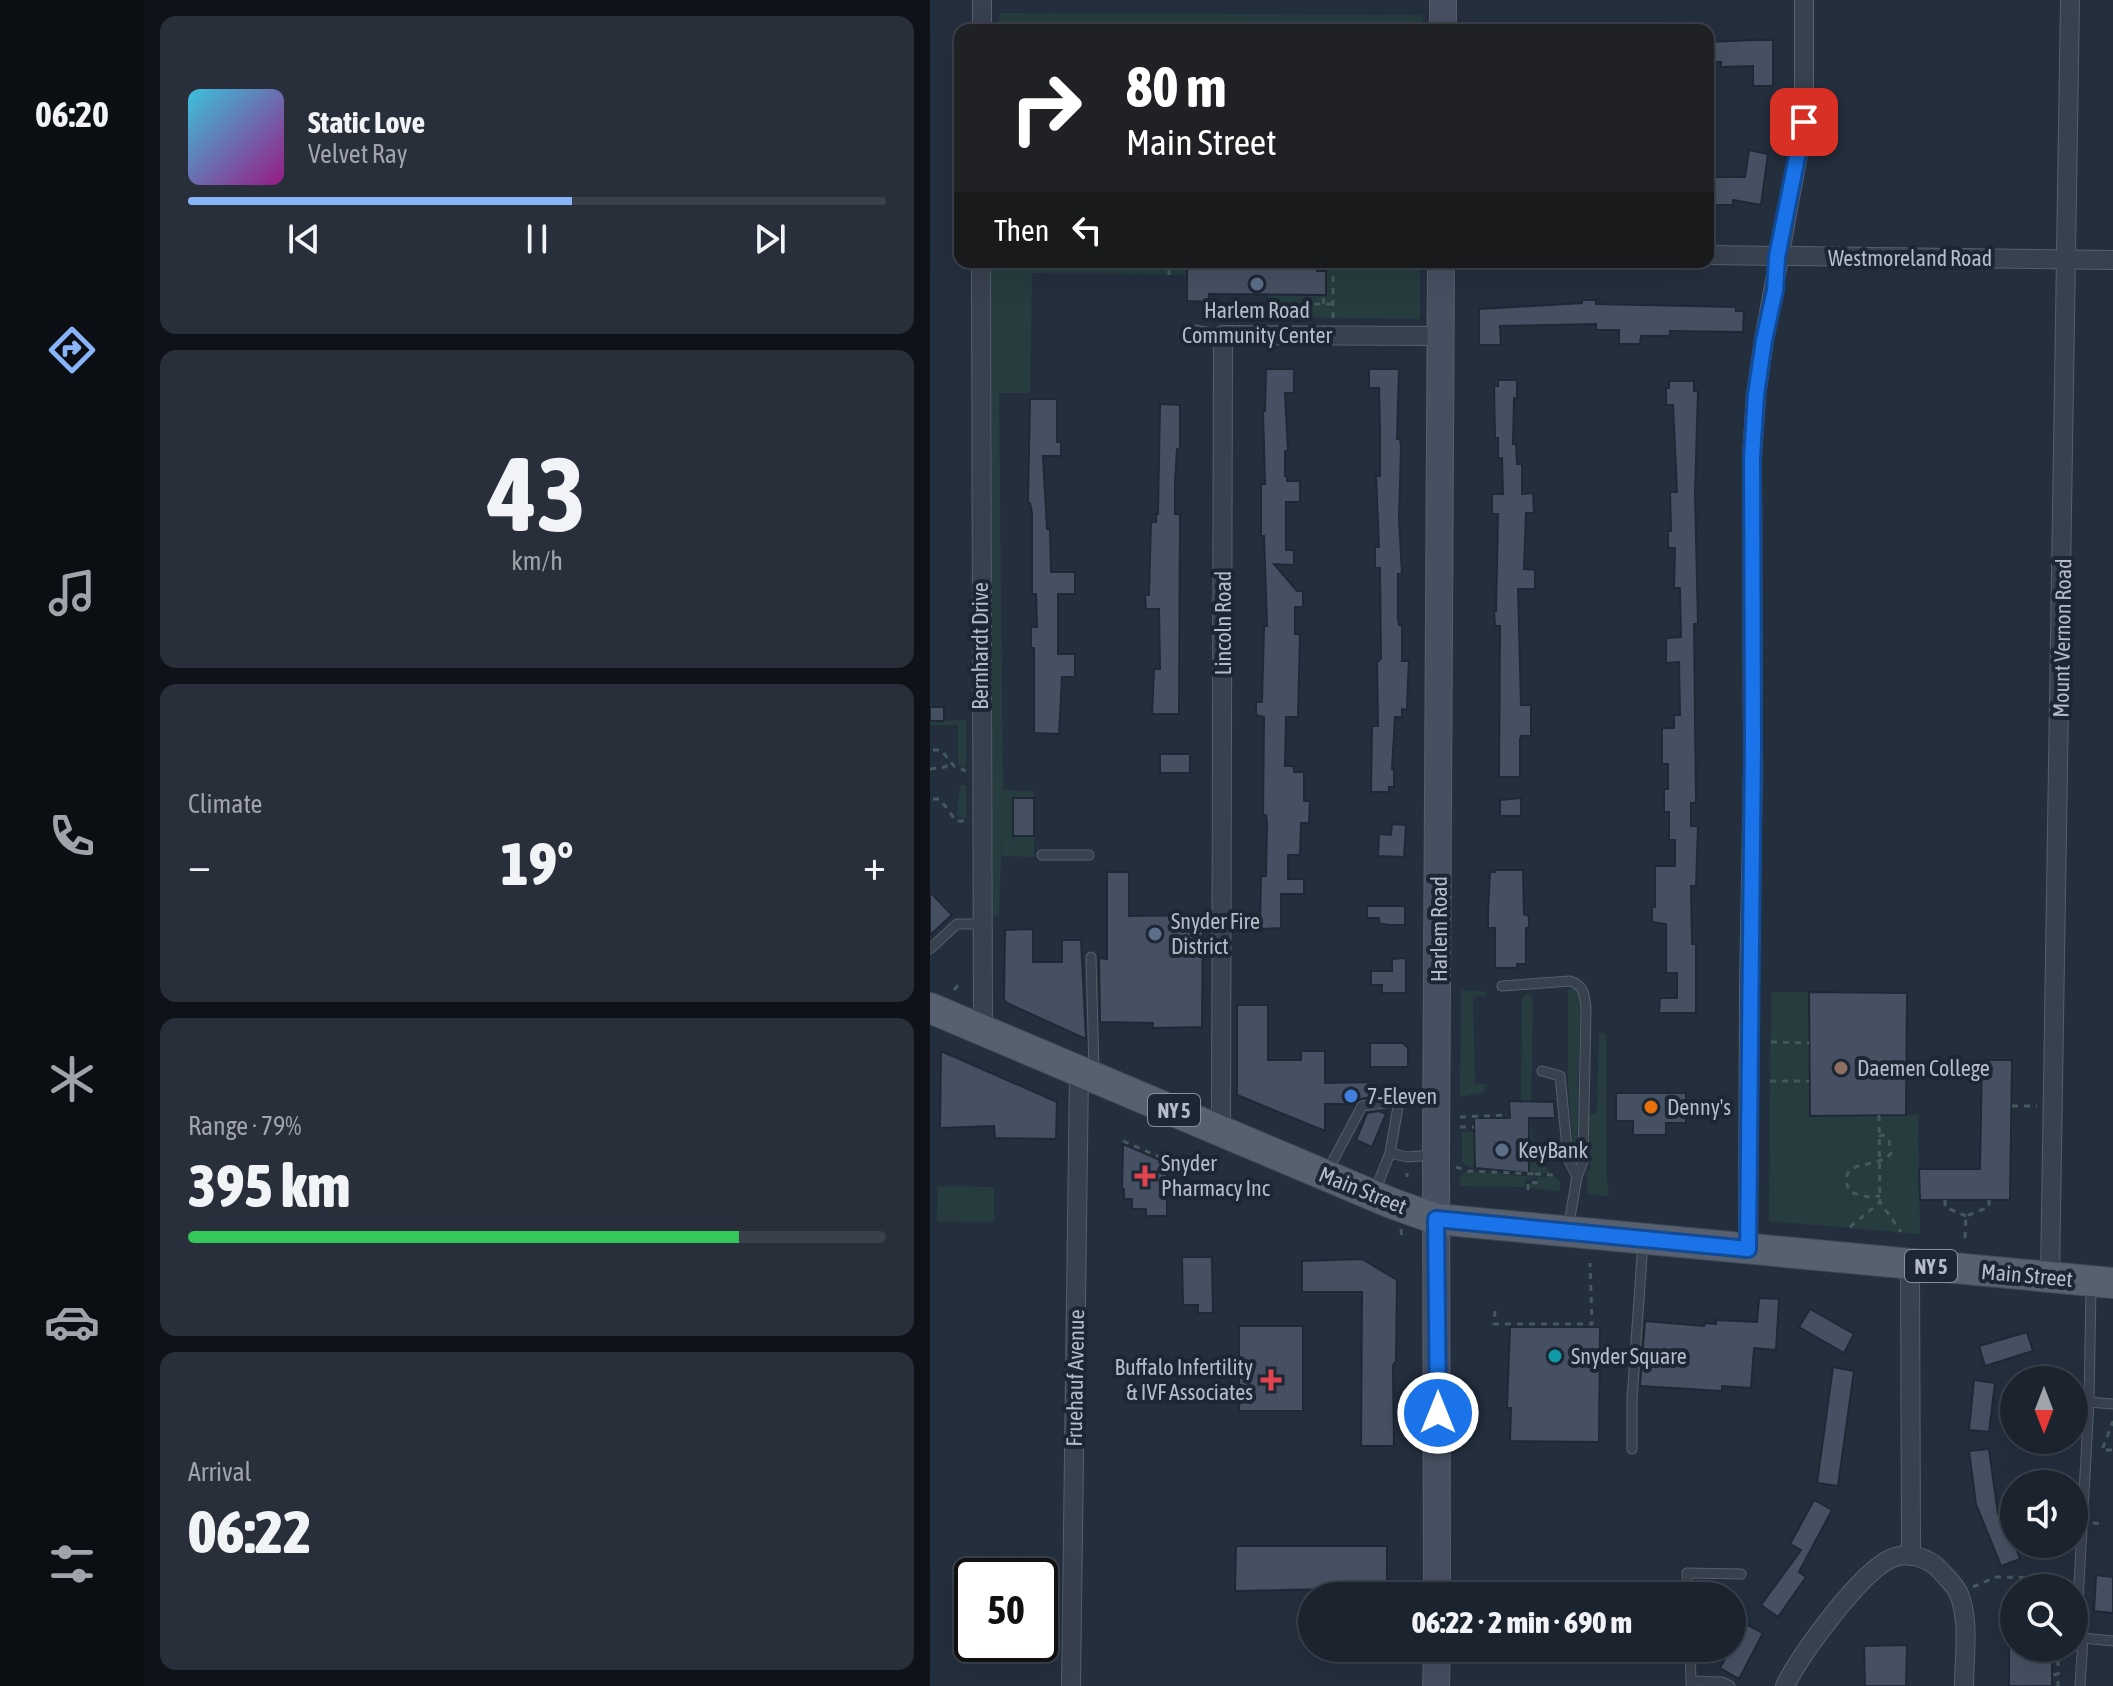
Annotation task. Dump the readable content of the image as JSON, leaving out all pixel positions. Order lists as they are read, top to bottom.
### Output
{
  "streets": {
    "main road": ["Harlem Road", "NY 5", "Main Street"],
    "street": [
      "Westmoreland Road",
      "Lincoln Road",
      "Mount Vernon Road",
      "Bernhardt Drive",
      "Fruehauf Avenue"
    ]
  },
  "crossings": [
    ["Westmoreland Road", "Mount Vernon Road"],
    ["Lincoln Road", "Main Street"],
    ["Mount Vernon Road", "Main Street"],
    ["Bernhardt Drive", "Main Street"],
    ["Harlem Road", "Main Street"],
    ["Main Street", "Fruehauf Avenue"]
  ],
  "places": {
    "other": [
      "Harlem Road Community Center",
      "Snyder Fire District",
      "Daemen College",
      "7-Eleven",
      "Denny's",
      "KeyBank",
      "Snyder Square"
    ],
    "health": ["Snyder Pharmacy Inc", "Buffalo Infertility & IVF Associates"]
  },
  "north": "bottom",
  "page": {
    "tabs": "06:20",
    "turn": ["80 m", "Main Street"],
    "song": ["Static Love", "Velvet Ray"],
    "then": "Then",
    "tile": [
      ["43", "km/h"],
      "Climate",
      ["Range · 79%", "395 km"],
      ["Arrival", "06:22"]
    ],
    "heat": ["−", "19°", "+"],
    "limit": "50",
    "trip": "06:22 · 2 min · 690 m"
  }
}
